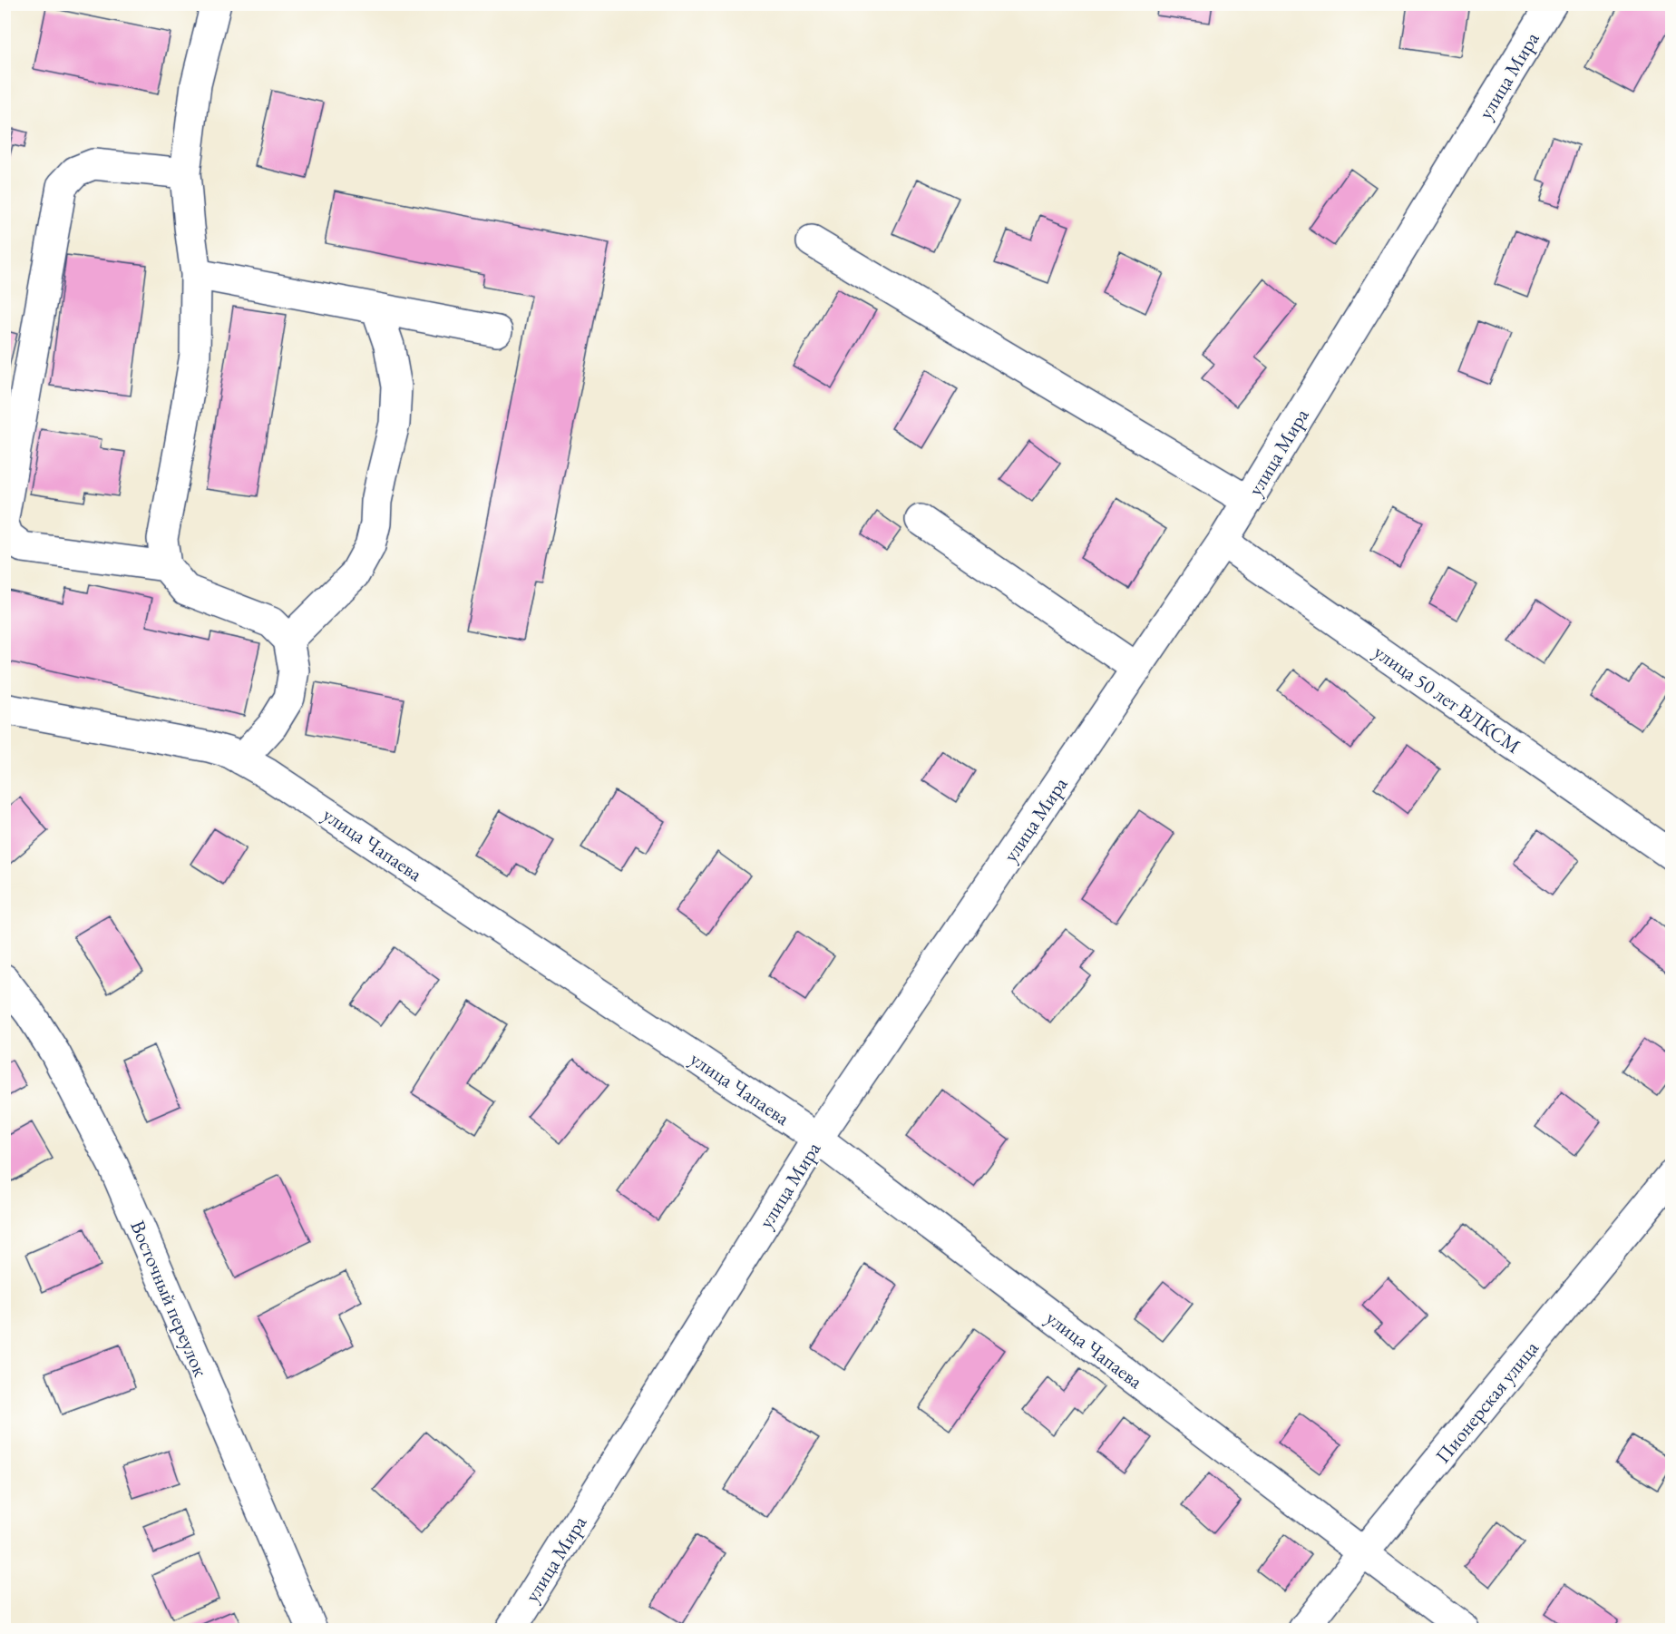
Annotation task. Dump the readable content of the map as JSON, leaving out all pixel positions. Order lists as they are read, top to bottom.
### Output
{
  "streets": {
    "street": [
      "улица Мира",
      "улица 50 лет ВЛКСМ",
      "улица Чапаева",
      "Восточный переулок",
      "Пионерская улица"
    ]
  },
  "crossings": [
    ["улица Мира", "улица 50 лет ВЛКСМ"],
    ["улица Мира", "улица Чапаева"],
    ["улица Чапаева", "Пионерская улица"]
  ]
}
